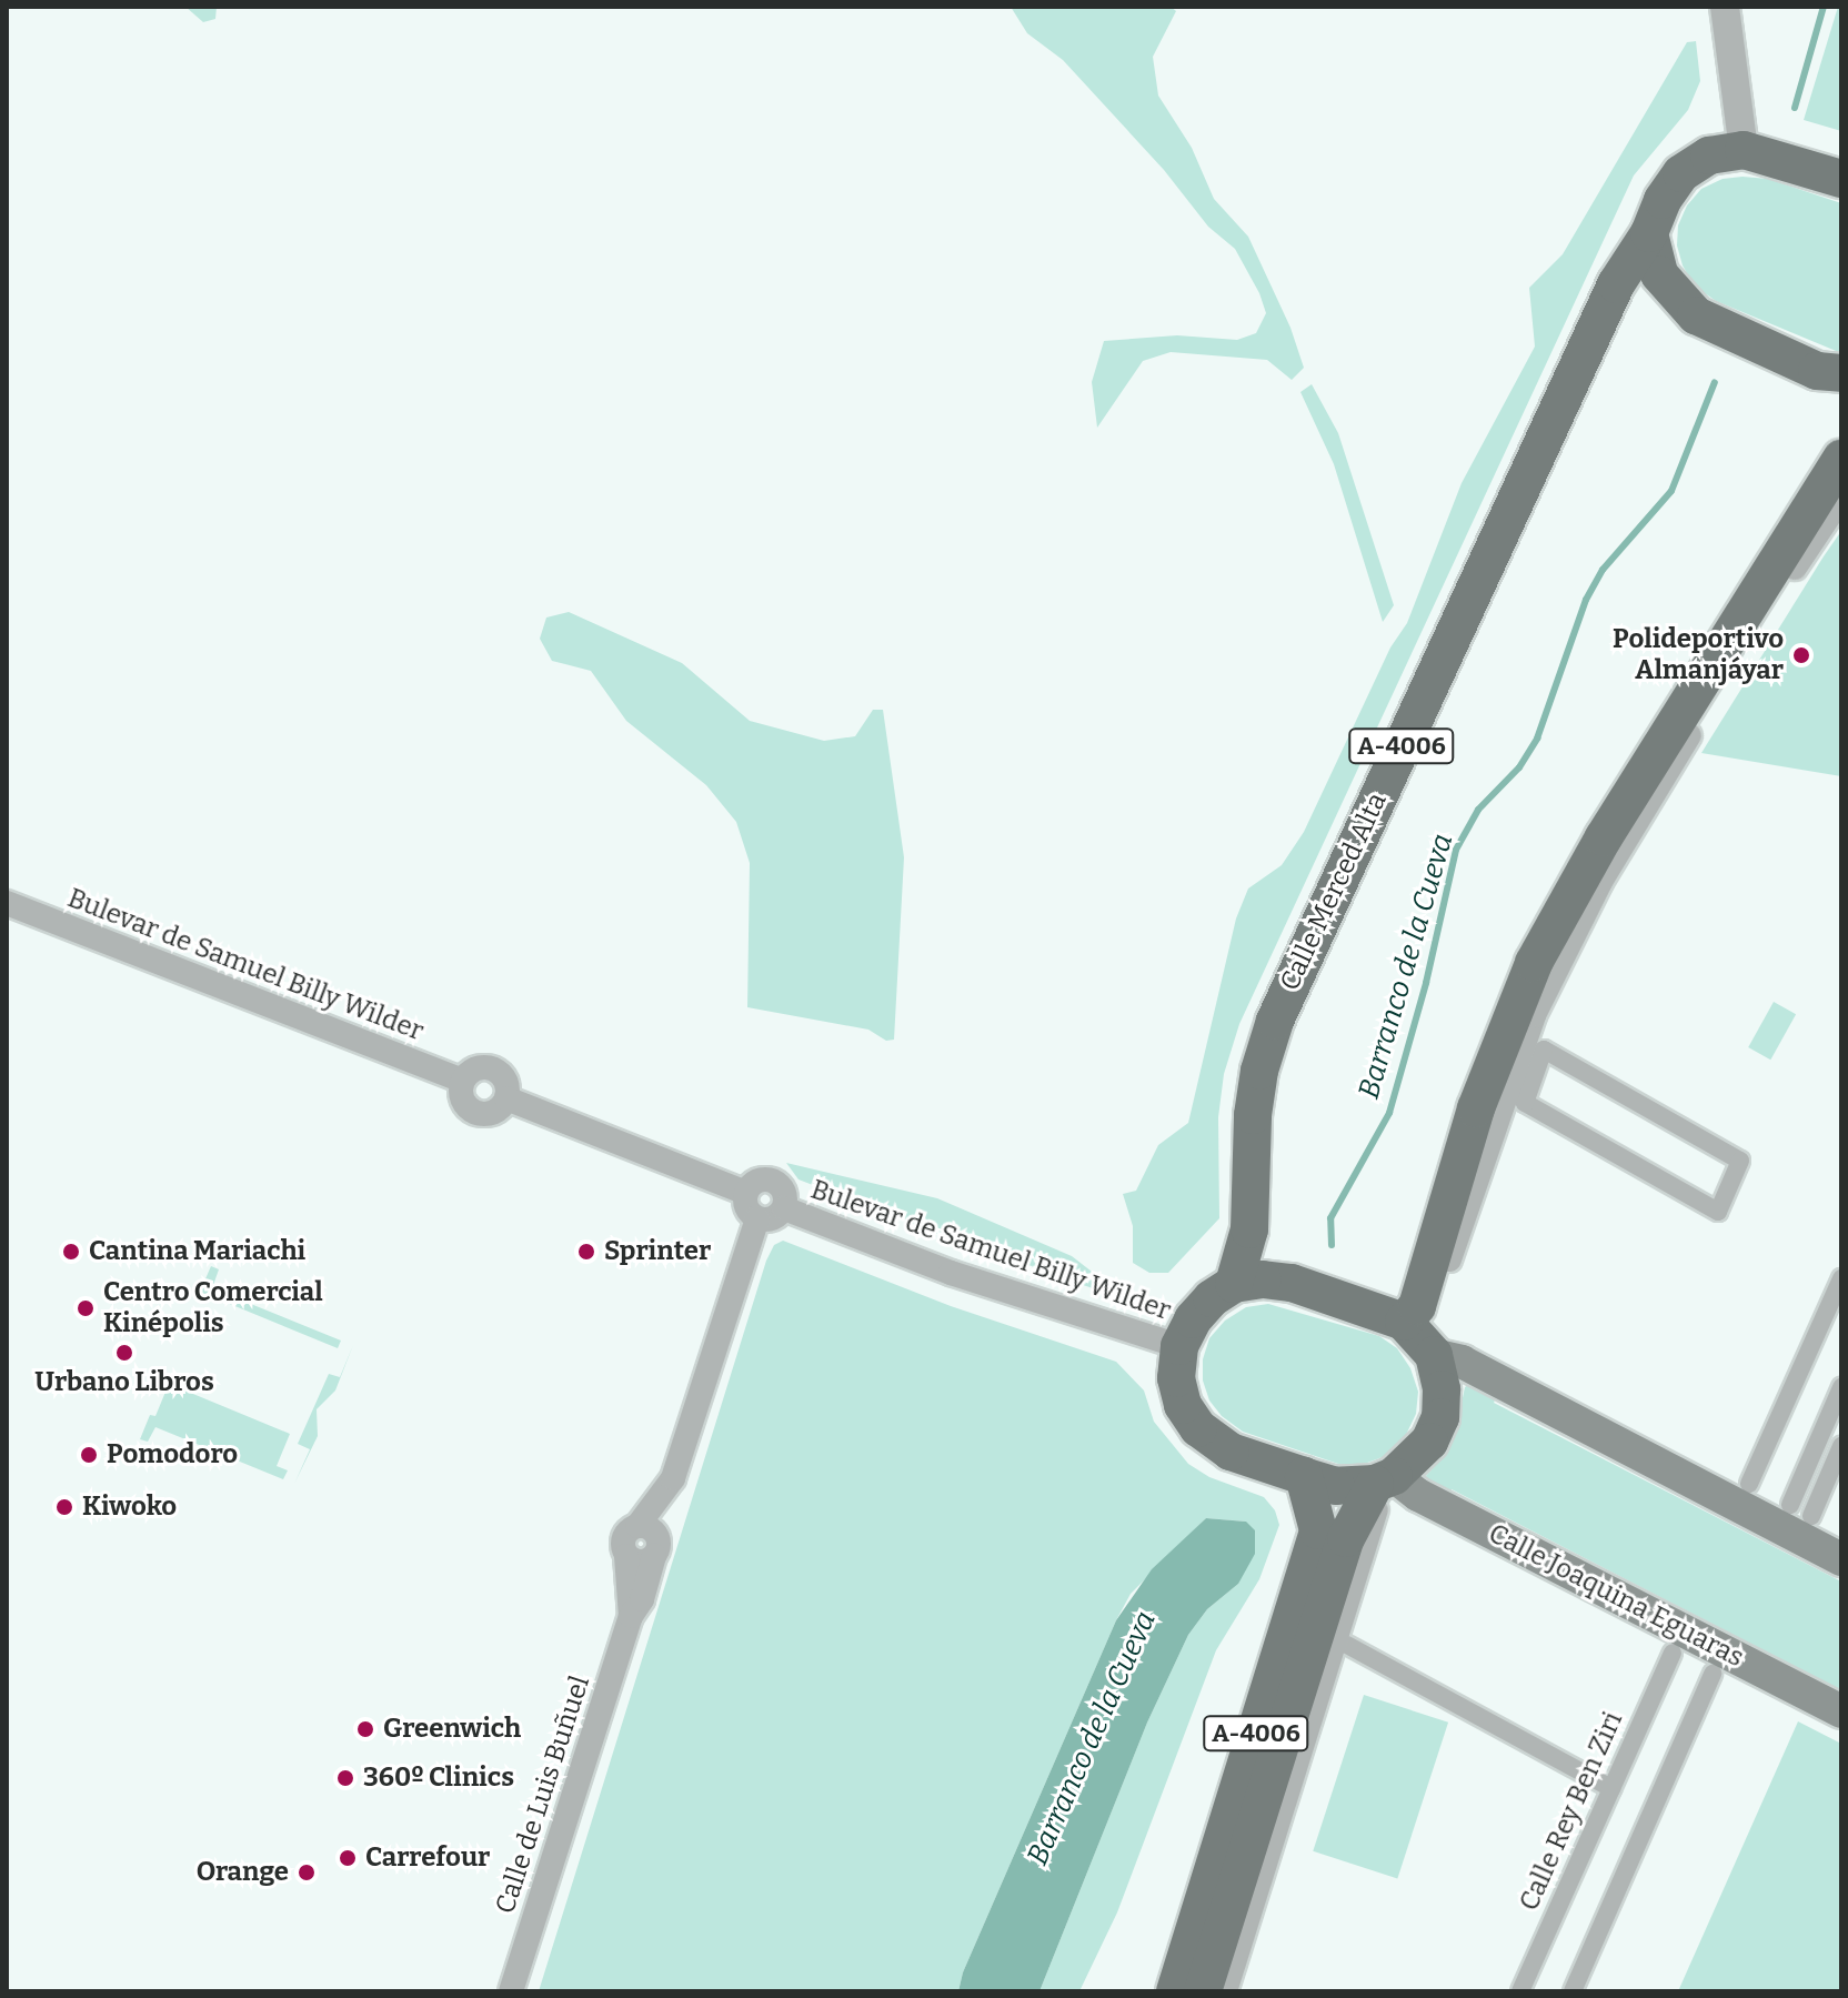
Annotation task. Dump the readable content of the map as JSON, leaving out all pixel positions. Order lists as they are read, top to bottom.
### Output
{
  "streets": {
    "main road": ["A-4006", "Calle Merced Alta", "Calle Joaquina Eguaras"],
    "street": ["Bulevar de Samuel Billy Wilder", "Calle de Luis Buñuel", "Calle Rey Ben Ziri"]
  },
  "crossings": [
    ["A-4006", "Calle Merced Alta"],
    ["A-4006", "Bulevar de Samuel Billy Wilder"],
    ["A-4006", "Calle Joaquina Eguaras"],
    ["Calle Merced Alta", "Bulevar de Samuel Billy Wilder"],
    ["Calle Merced Alta", "Calle Joaquina Eguaras"],
    ["Bulevar de Samuel Billy Wilder", "Calle Joaquina Eguaras"],
    ["Bulevar de Samuel Billy Wilder", "Calle de Luis Buñuel"]
  ],
  "water": ["Barranco de la Cueva"],
  "places": [
    "Polideportivo Almanjáyar",
    "Cantina Mariachi",
    "Sprinter",
    "Centro Comercial Kinépolis",
    "Urbano Libros",
    "Pomodoro",
    "Kiwoko",
    "Greenwich",
    "360º Clinics",
    "Carrefour",
    "Orange"
  ]
}
